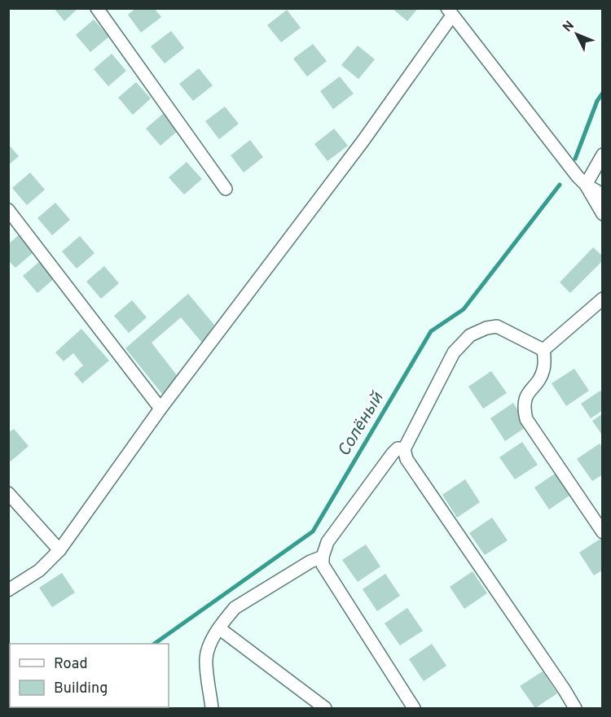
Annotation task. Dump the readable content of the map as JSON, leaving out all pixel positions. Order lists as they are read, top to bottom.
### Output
{
  "water": ["Солёный"],
  "legend": ["Road", "Building"],
  "north": "top left"
}
